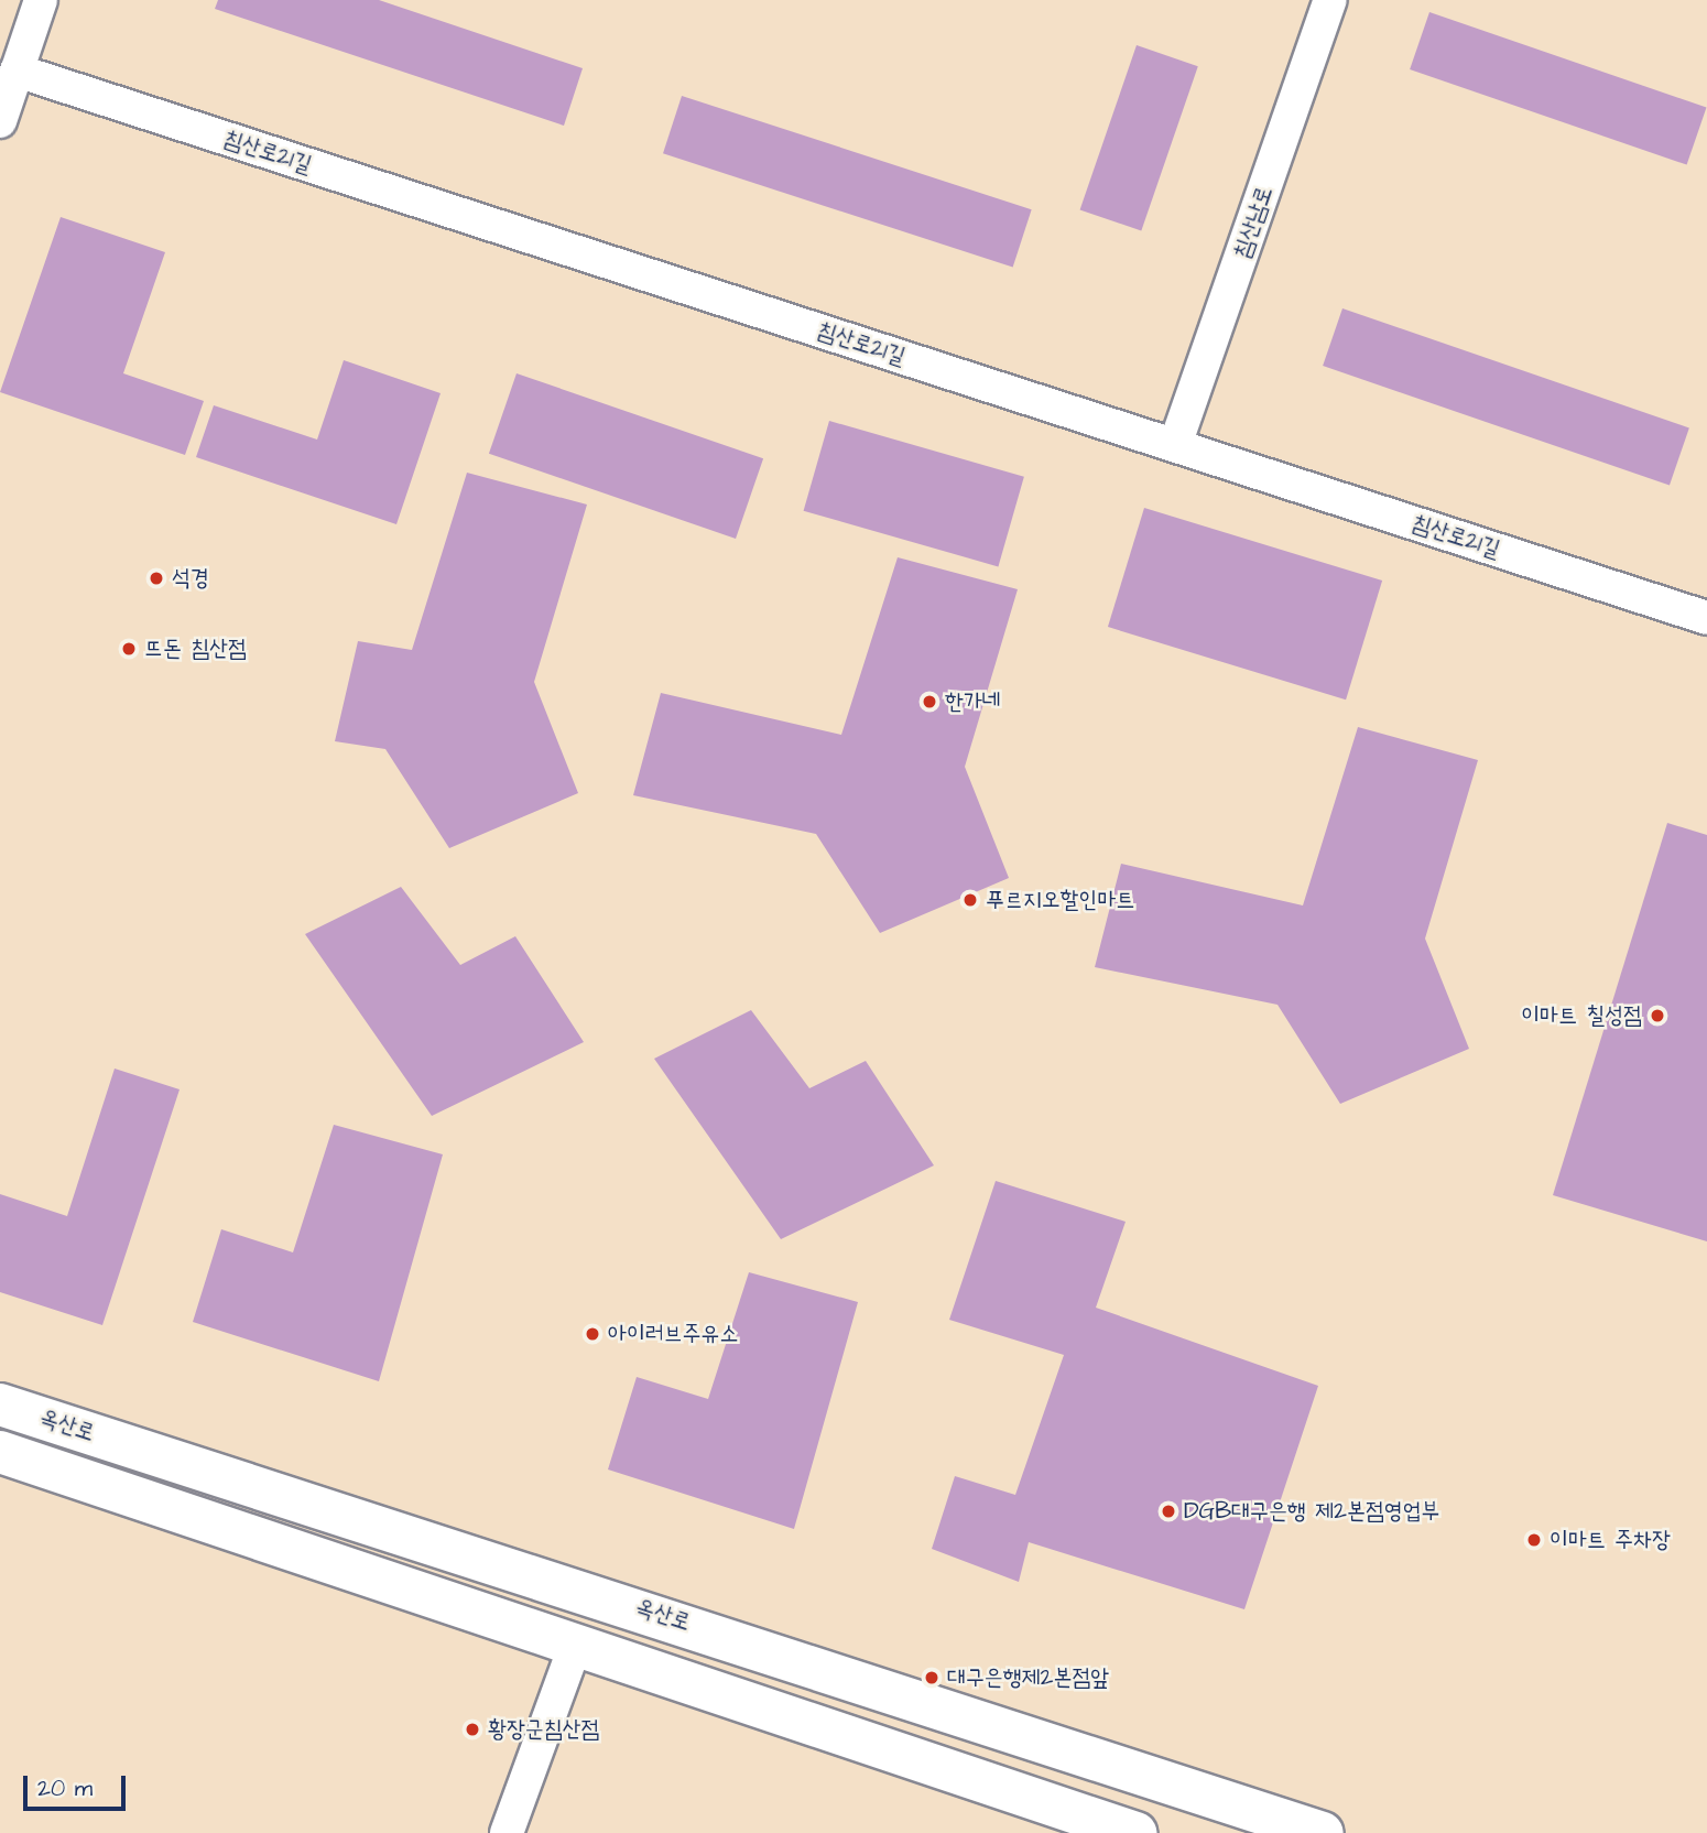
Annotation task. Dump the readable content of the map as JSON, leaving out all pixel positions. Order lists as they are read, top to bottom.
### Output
{
  "streets": {
    "main road": ["옥산로"],
    "street": ["침산로21길", "침산남로"]
  },
  "crossings": [
    ["침산로21길", "침산남로"]
  ],
  "places": [
    "석경",
    "뜨돈 침산점",
    "한가네",
    "푸르지오할인마트",
    "이마트 칠성점",
    "아이러브주유소",
    "DGB대구은행 제2본점영업부",
    "이마트 주차장",
    "대구은행제2본점앞",
    "황장군침산점"
  ],
  "scale_bar": "20 m"
}
